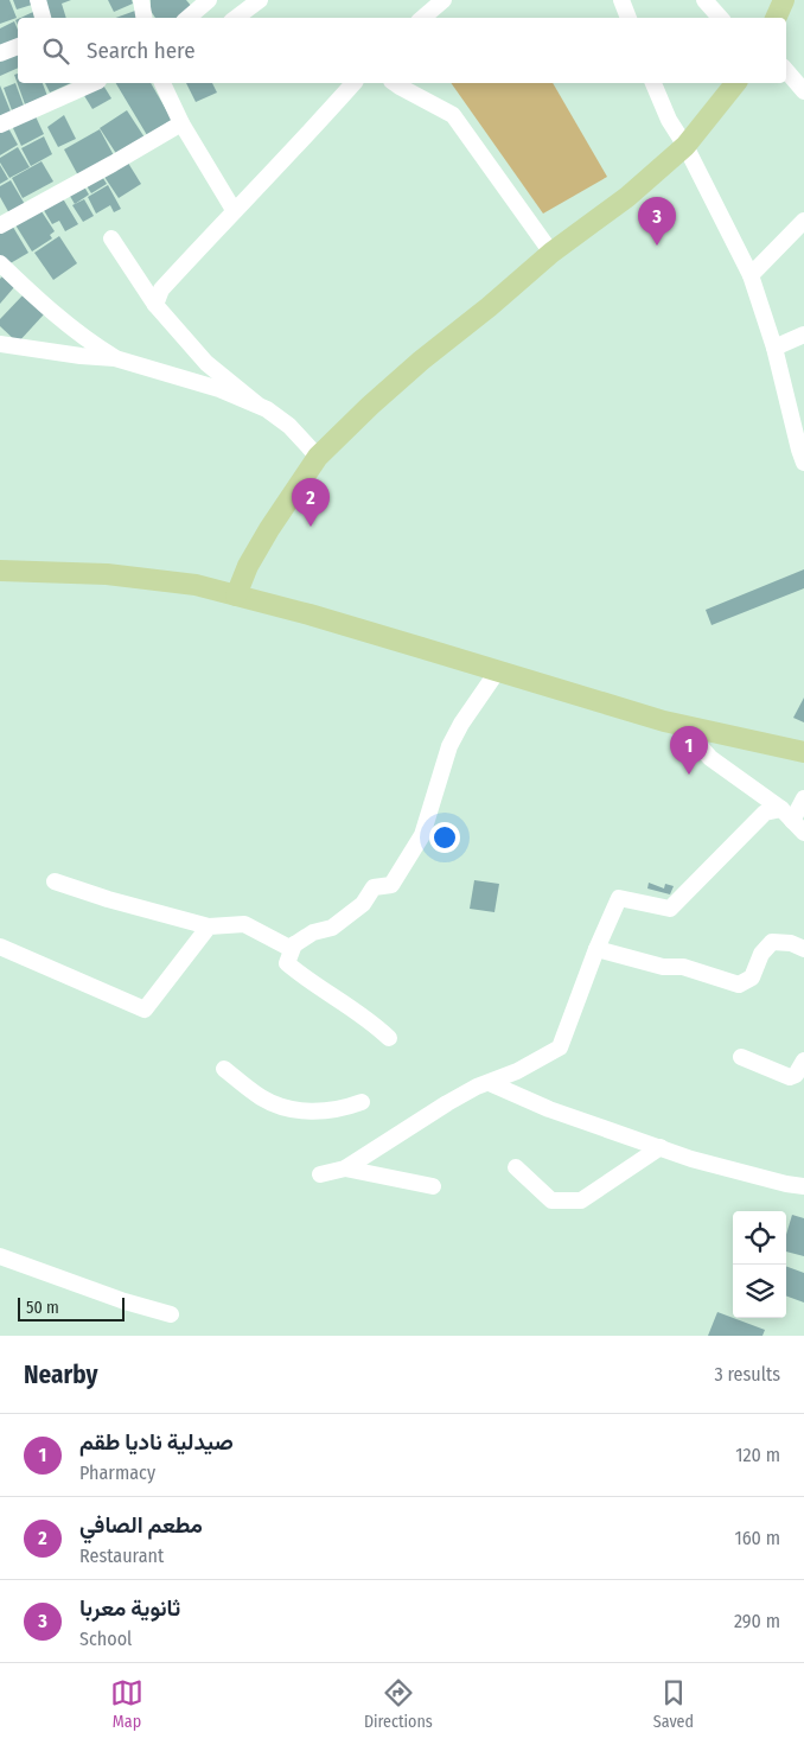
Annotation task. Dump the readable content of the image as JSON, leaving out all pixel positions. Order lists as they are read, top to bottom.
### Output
{
  "scale_bar": "50 m",
  "page": {
    "search": "Search here",
    "pins": ["3", "2", "1"],
    "scale": "50 m",
    "heading": ["Nearby", "3 results"],
    "list": [
      {
        "mark": "1",
        "name": "صيدلية ناديا طقم",
        "note": "Pharmacy",
        "value": "120 m"
      },
      {
        "mark": "2",
        "name": "مطعم الصافي",
        "note": "Restaurant",
        "value": "160 m"
      },
      {
        "mark": "3",
        "name": "ثانوية معربا",
        "note": "School",
        "value": "290 m"
      }
    ],
    "nav": ["Map", "Directions", "Saved"]
  }
}
